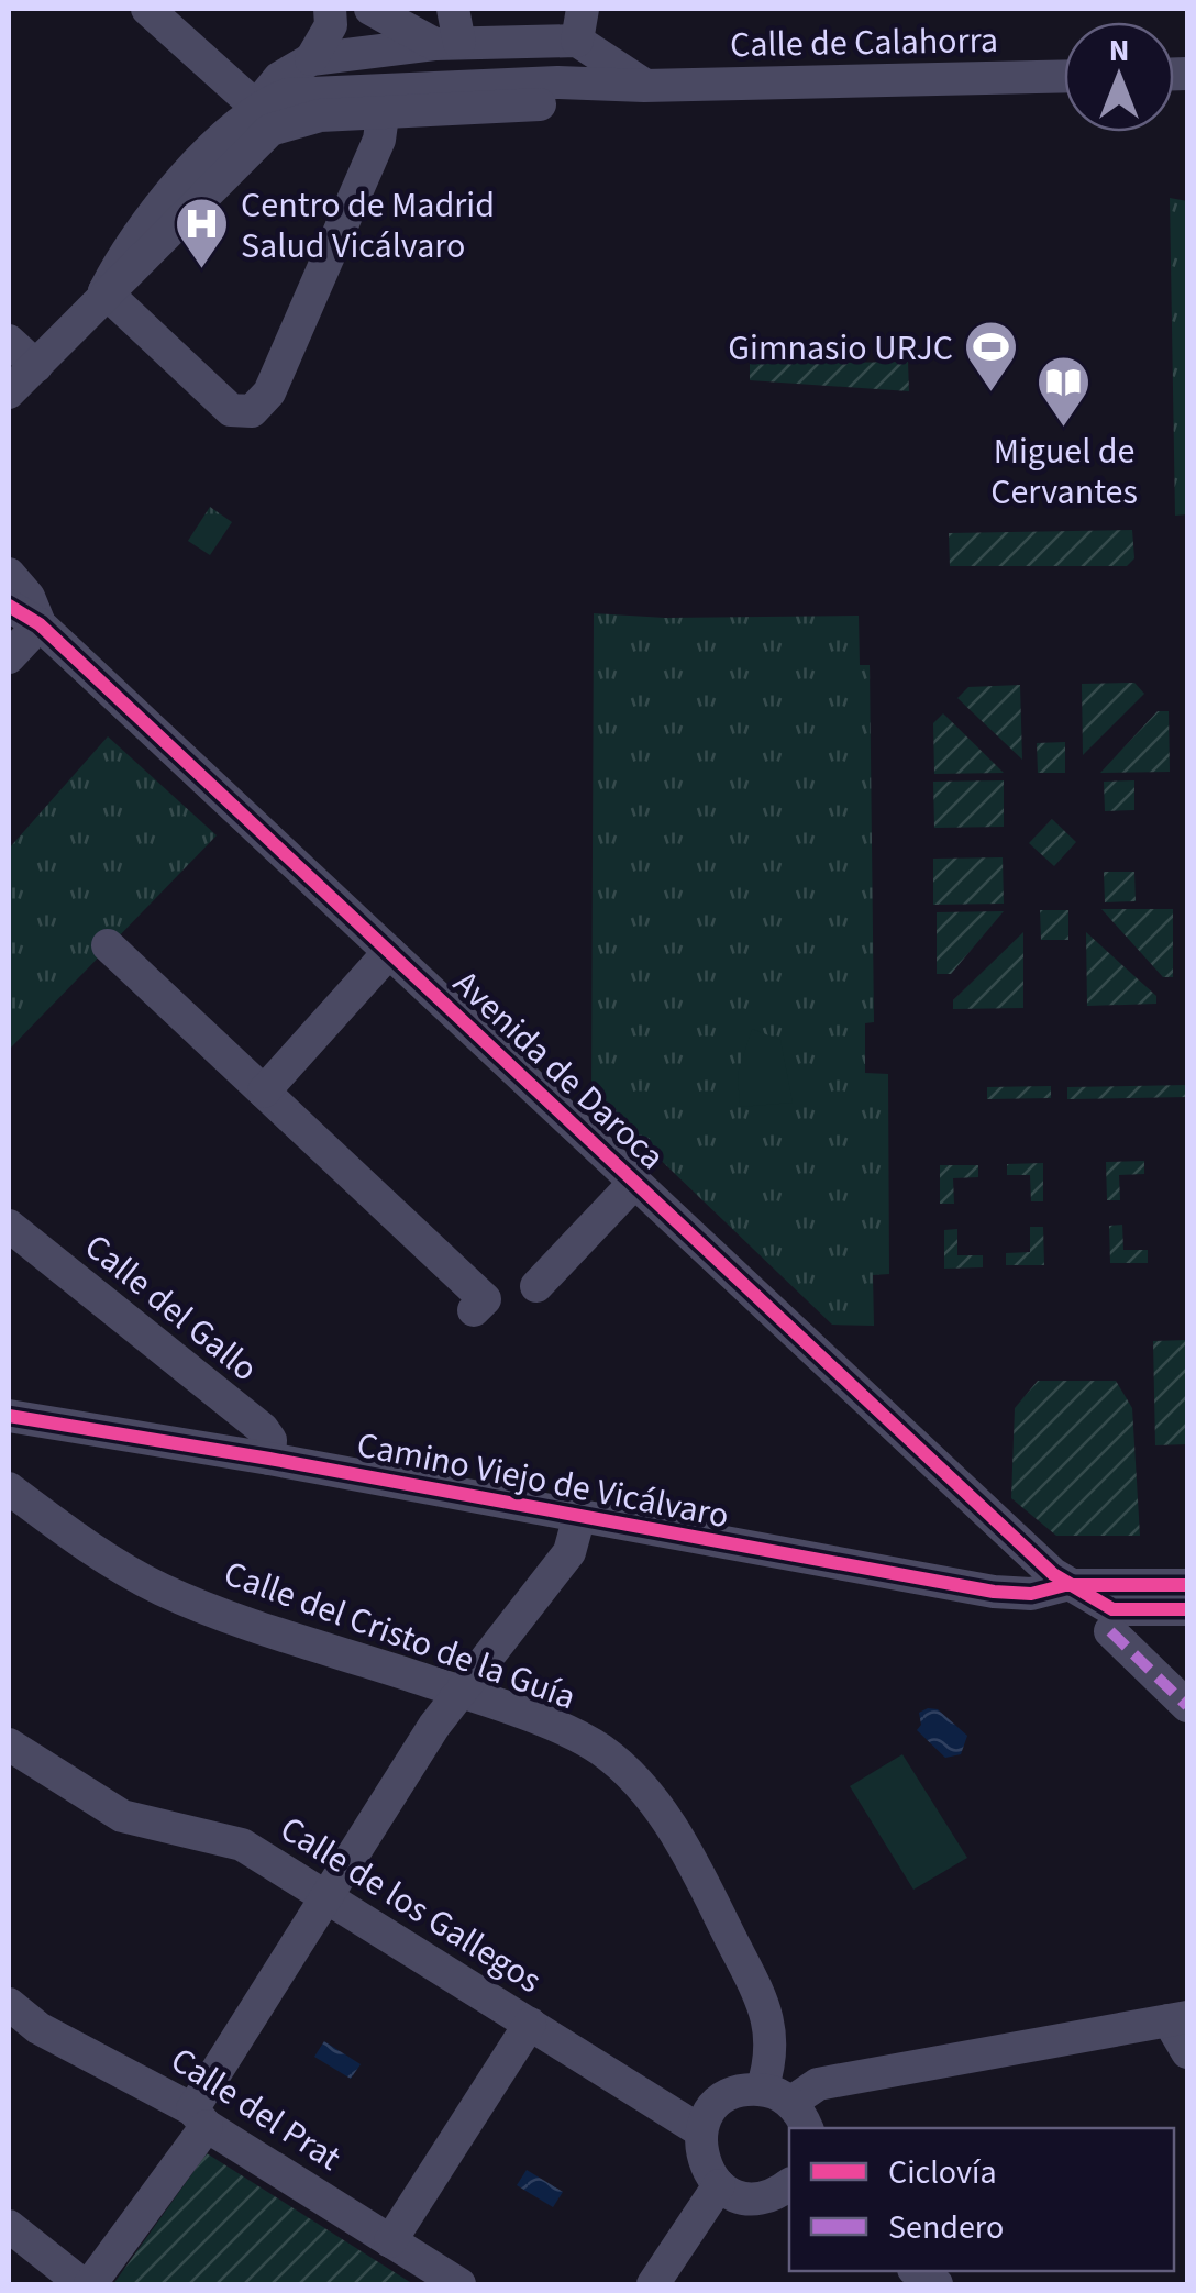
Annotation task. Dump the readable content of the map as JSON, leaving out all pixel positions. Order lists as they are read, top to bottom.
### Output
{
  "streets": {
    "street": [
      "Calle de Calahorra",
      "Avenida de Daroca",
      "Calle del Gallo",
      "Camino Viejo de Vicálvaro",
      "Calle del Cristo de la Guía",
      "Calle de los Gallegos",
      "Calle del Prat"
    ]
  },
  "crossings": [
    ["Avenida de Daroca", "Camino Viejo de Vicálvaro"],
    ["Calle del Gallo", "Camino Viejo de Vicálvaro"]
  ],
  "places": {
    "hospital": ["Centro de Madrid Salud Vicálvaro"],
    "sports": ["Gimnasio URJC"],
    "library": ["Miguel de Cervantes"]
  },
  "legend": ["Ciclovía", "Sendero"],
  "north": "top"
}
